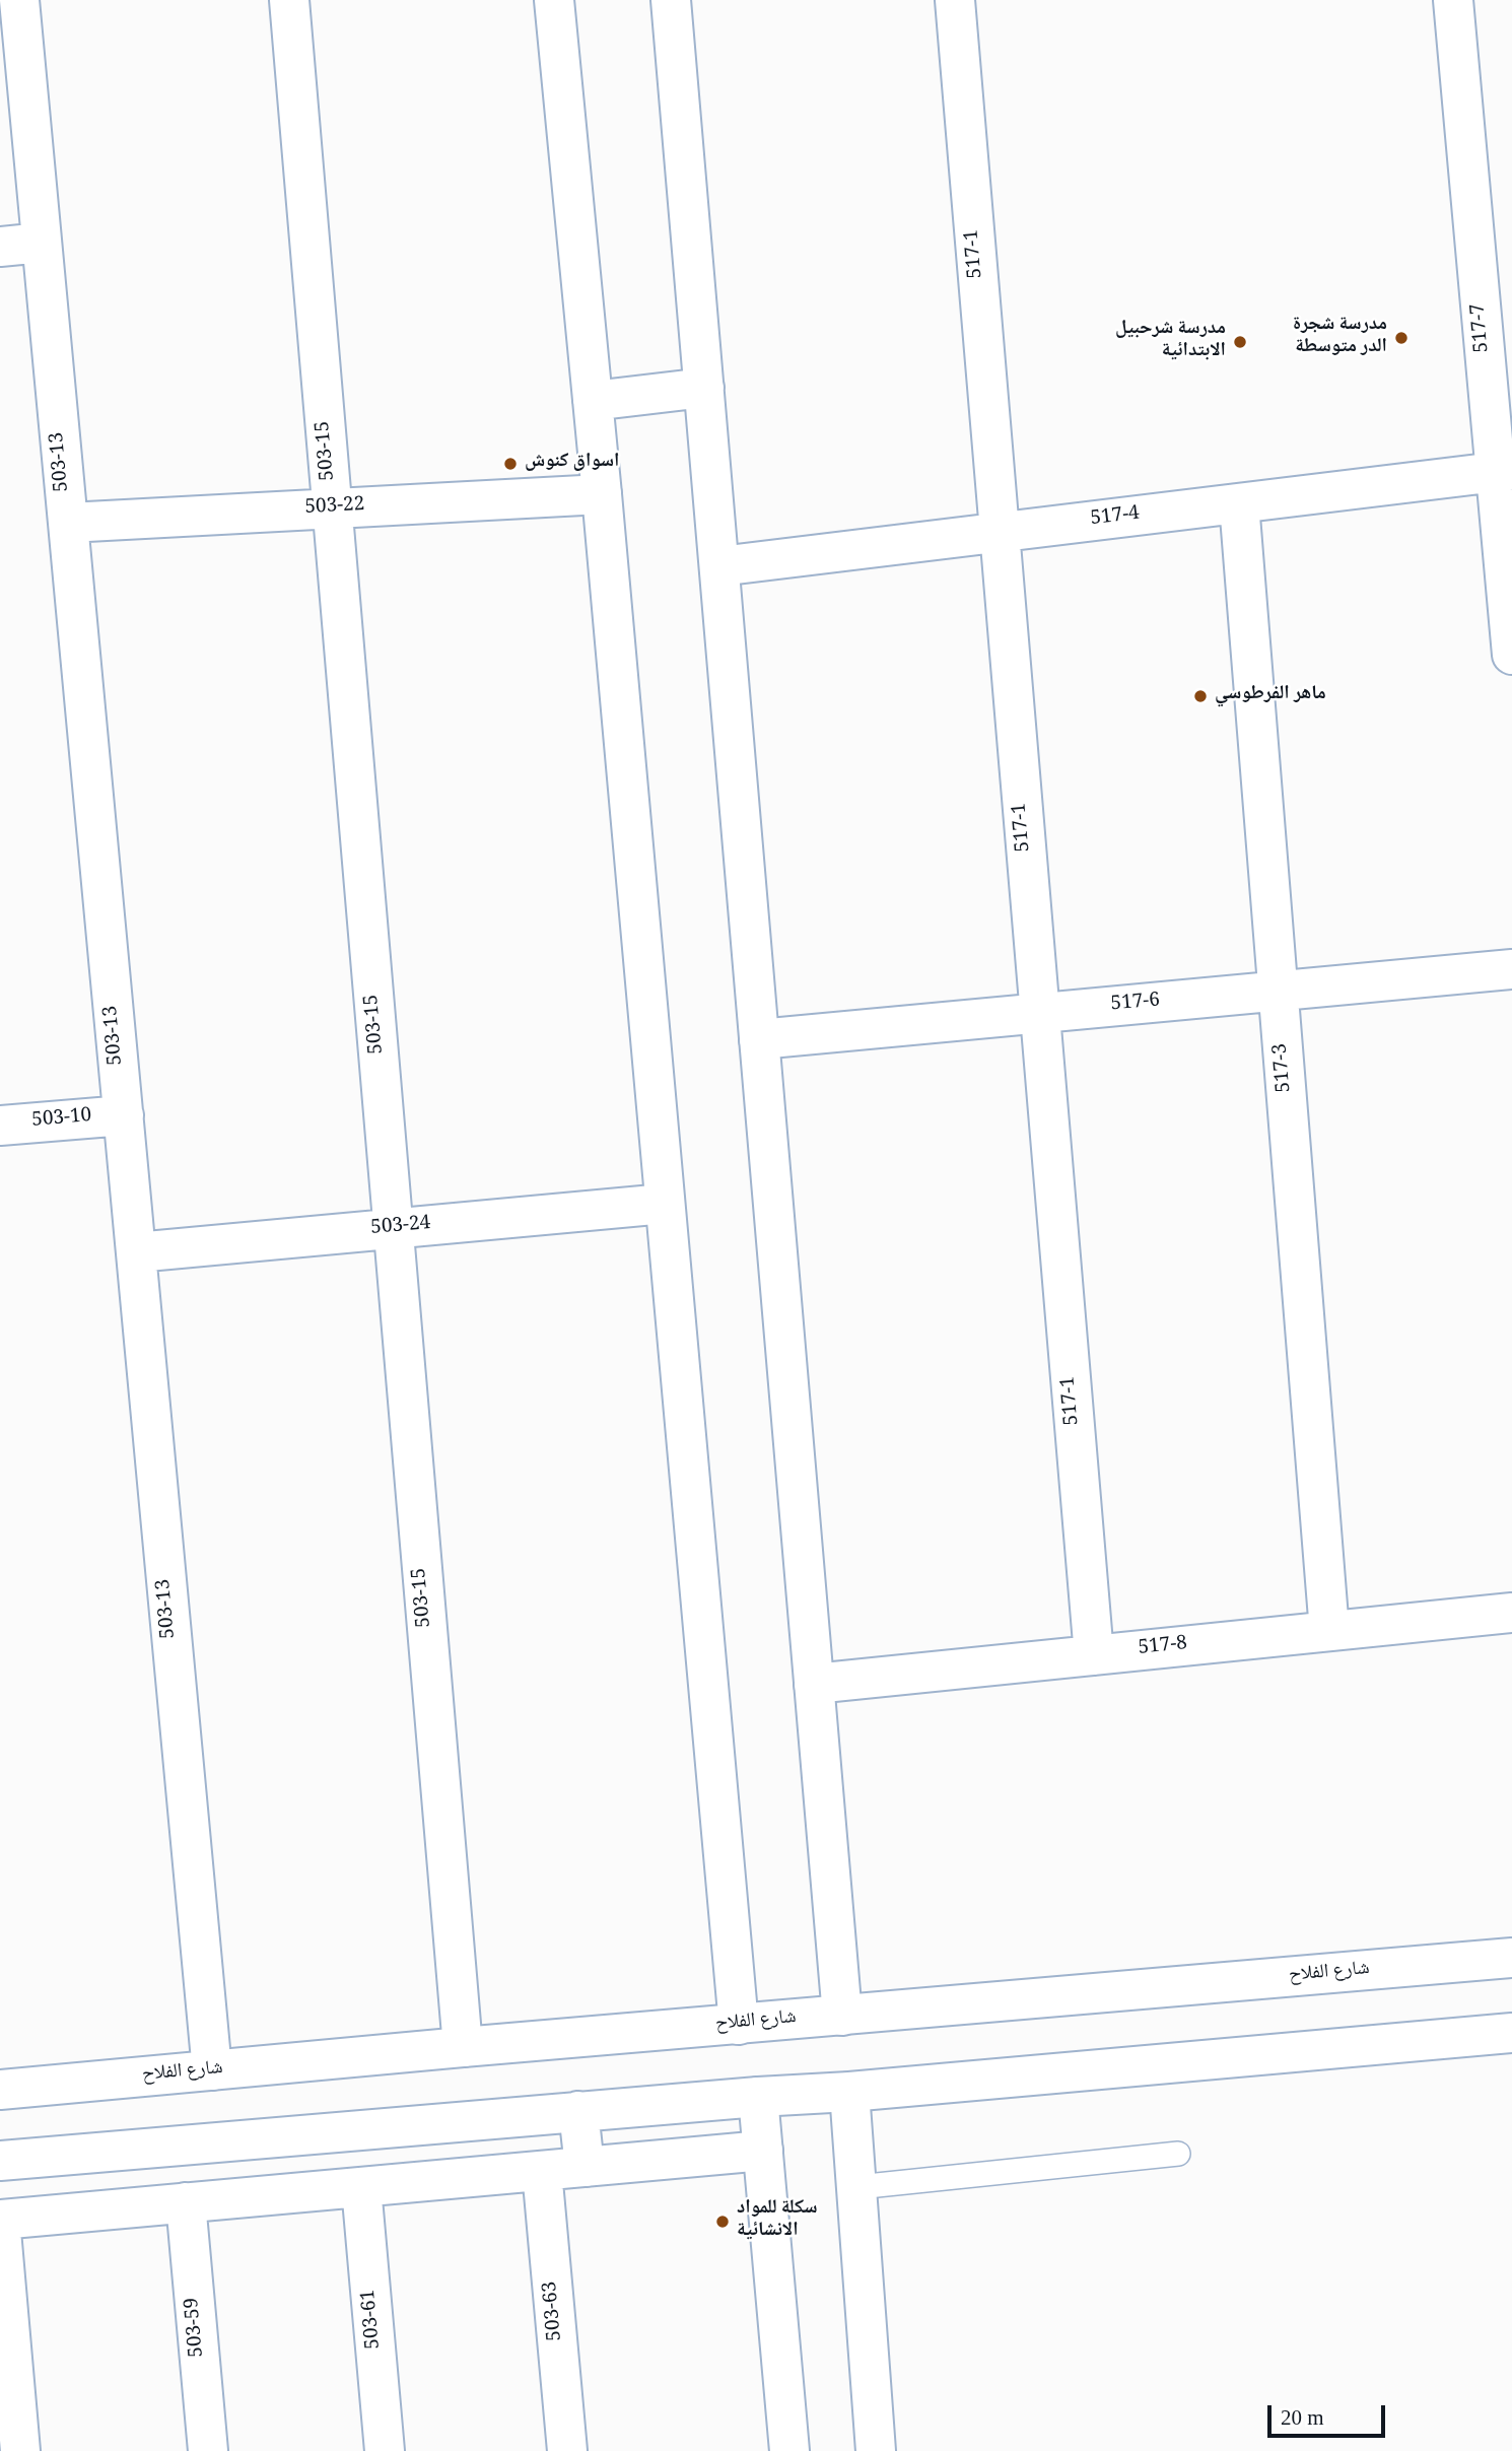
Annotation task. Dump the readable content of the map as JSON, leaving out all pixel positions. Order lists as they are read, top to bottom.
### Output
{
  "streets": {
    "street": [
      "517-1",
      "517-7",
      "503-15",
      "503-13",
      "503-22",
      "517-4",
      "517-6",
      "517-3",
      "503-10",
      "503-24",
      "517-8",
      "شارع الفلاح",
      "503-63",
      "503-61",
      "503-59"
    ]
  },
  "crossings": [
    ["517-1", "517-4"],
    ["517-1", "517-6"],
    ["517-1", "517-8"],
    ["517-7", "517-4"],
    ["503-15", "503-22"],
    ["503-15", "503-24"],
    ["503-15", "شارع الفلاح"],
    ["503-13", "503-22"],
    ["503-13", "503-10"],
    ["503-13", "503-24"],
    ["503-13", "شارع الفلاح"],
    ["517-4", "517-3"],
    ["517-6", "517-3"],
    ["517-3", "517-8"]
  ],
  "places": [
    "مدرسة شجرة الدر متوسطة",
    "مدرسة شرحبيل الابتدائية",
    "اسواق كنوش",
    "ماهر الفرطوسي",
    "سكلة للمواد الانشائية"
  ],
  "scale_bar": "20 m"
}
